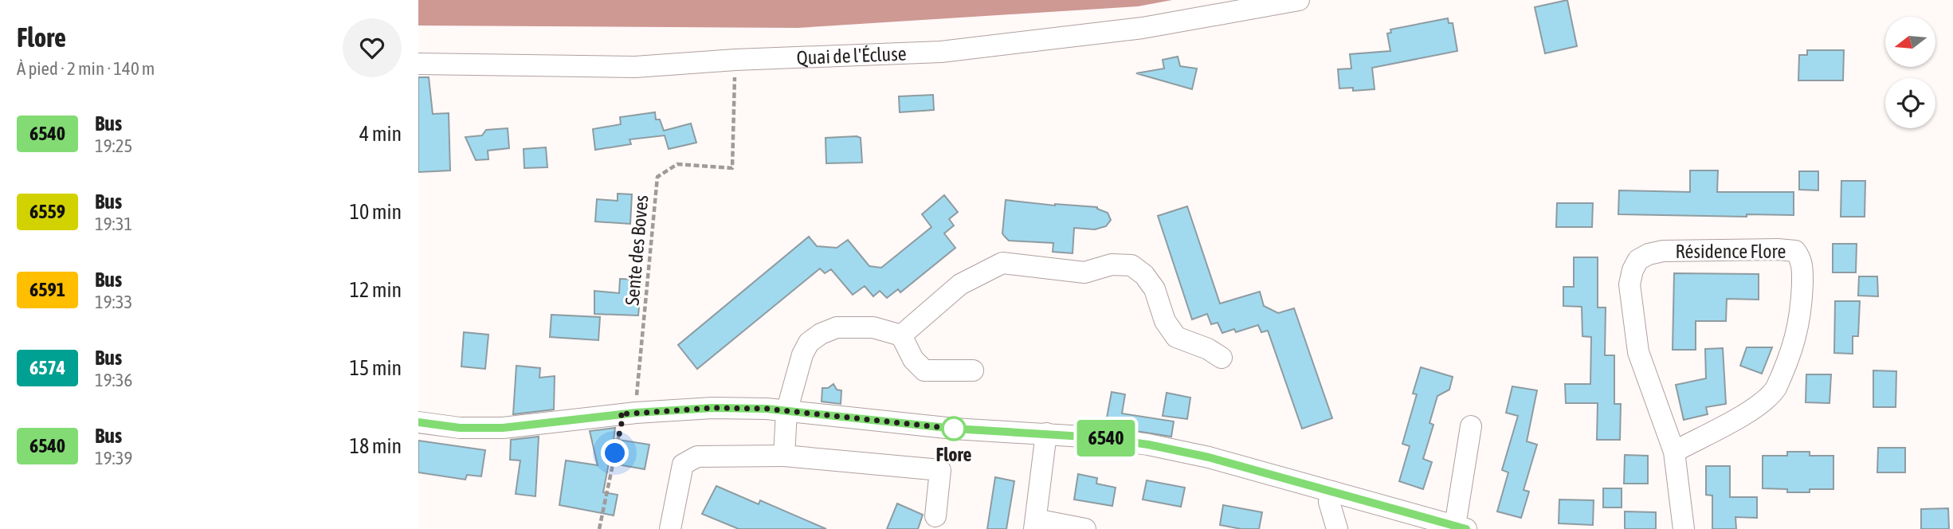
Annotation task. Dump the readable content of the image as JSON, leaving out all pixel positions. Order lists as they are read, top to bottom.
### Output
{
  "streets": {
    "street": ["Quai de l'Écluse", "Résidence Flore"],
    "path": ["Sente des Boves"]
  },
  "crossings": [
    ["Quai de l'Écluse", "Sente des Boves"]
  ],
  "places": ["Flore"],
  "lines": ["bus line 6540"],
  "north": "left",
  "page": {
    "heading": ["Flore", "À pied · 2 min · 140 m"],
    "on_map": "6540",
    "list": [
      {
        "mark": "6540",
        "name": "Bus",
        "note": "19:25",
        "value": "4 min"
      },
      {
        "mark": "6559",
        "name": "Bus",
        "note": "19:31",
        "value": "10 min"
      },
      {
        "mark": "6591",
        "name": "Bus",
        "note": "19:33",
        "value": "12 min"
      },
      {
        "mark": "6574",
        "name": "Bus",
        "note": "19:36",
        "value": "15 min"
      },
      {
        "mark": "6540",
        "name": "Bus",
        "note": "19:39",
        "value": "18 min"
      }
    ]
  }
}
